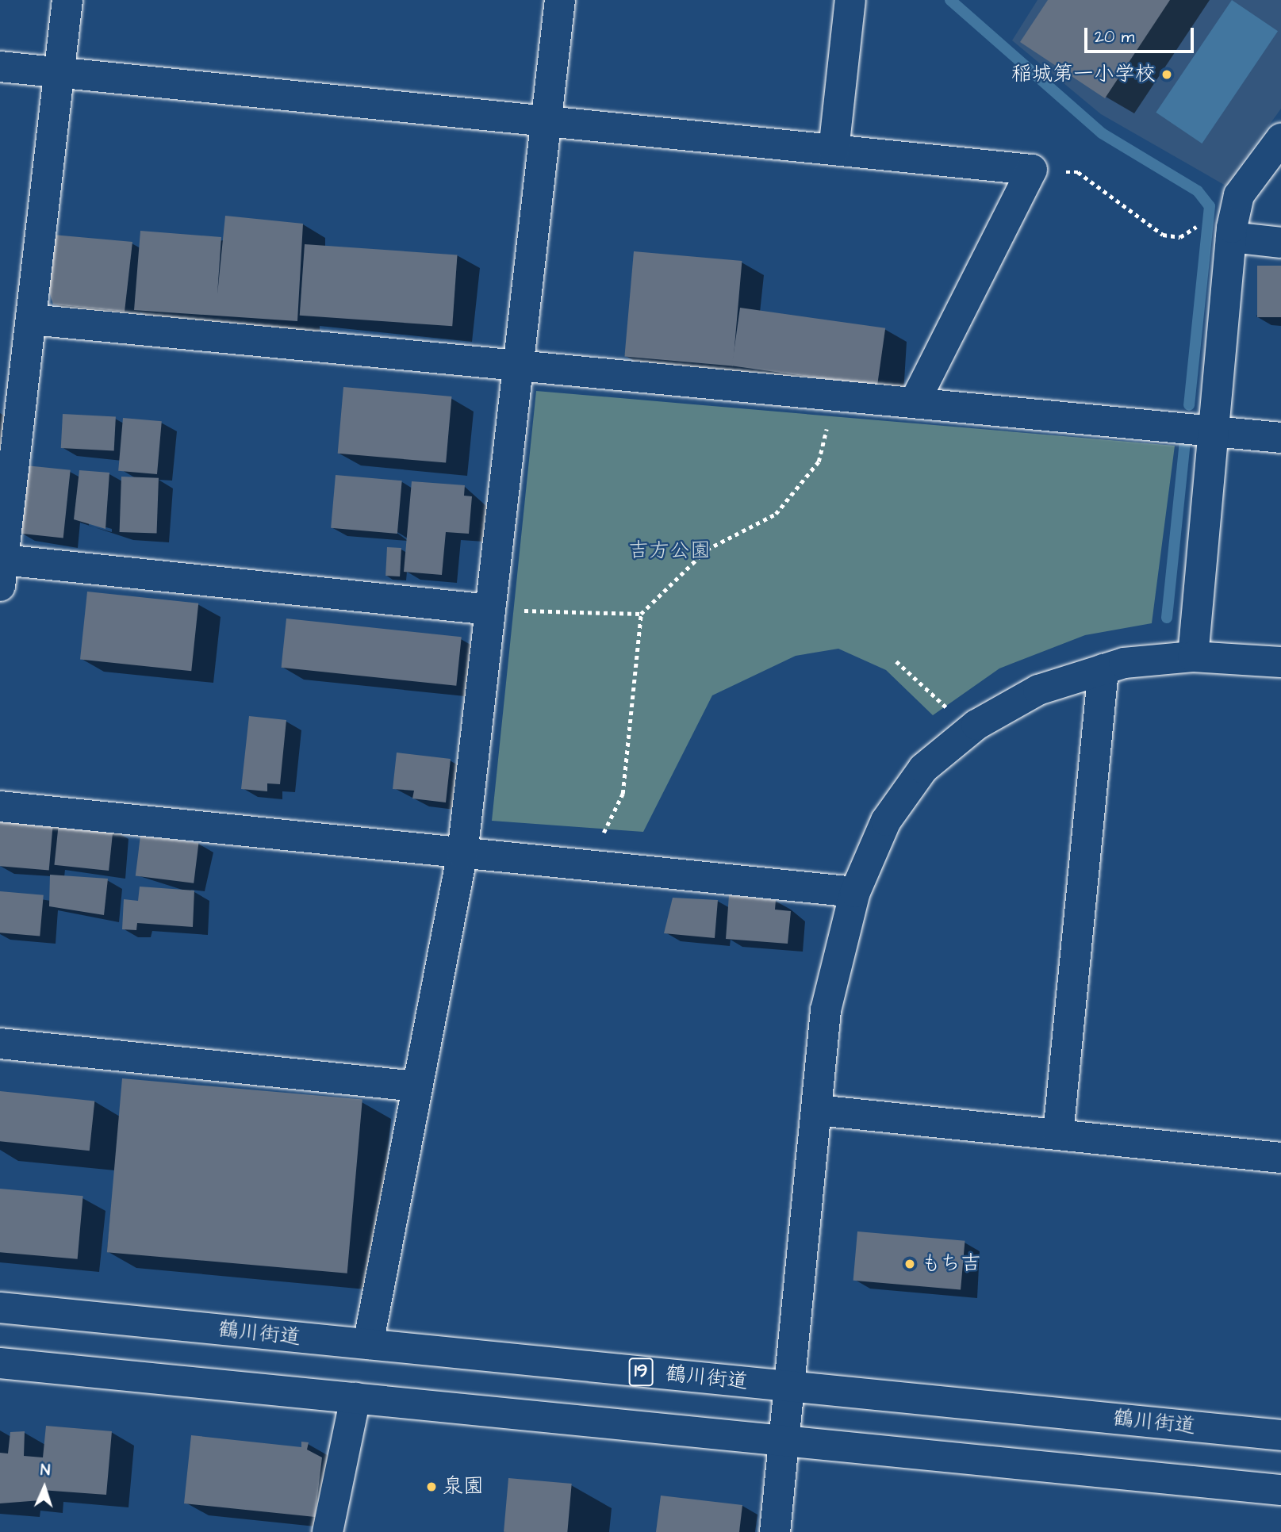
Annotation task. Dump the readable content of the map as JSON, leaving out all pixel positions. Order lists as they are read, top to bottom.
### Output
{
  "streets": {
    "street": ["鶴川街道", "19"]
  },
  "parks": ["吉方公園"],
  "places": ["稲城第一小学校", "もち吉", "泉園"],
  "scale_bar": "20 m",
  "north": "top"
}
